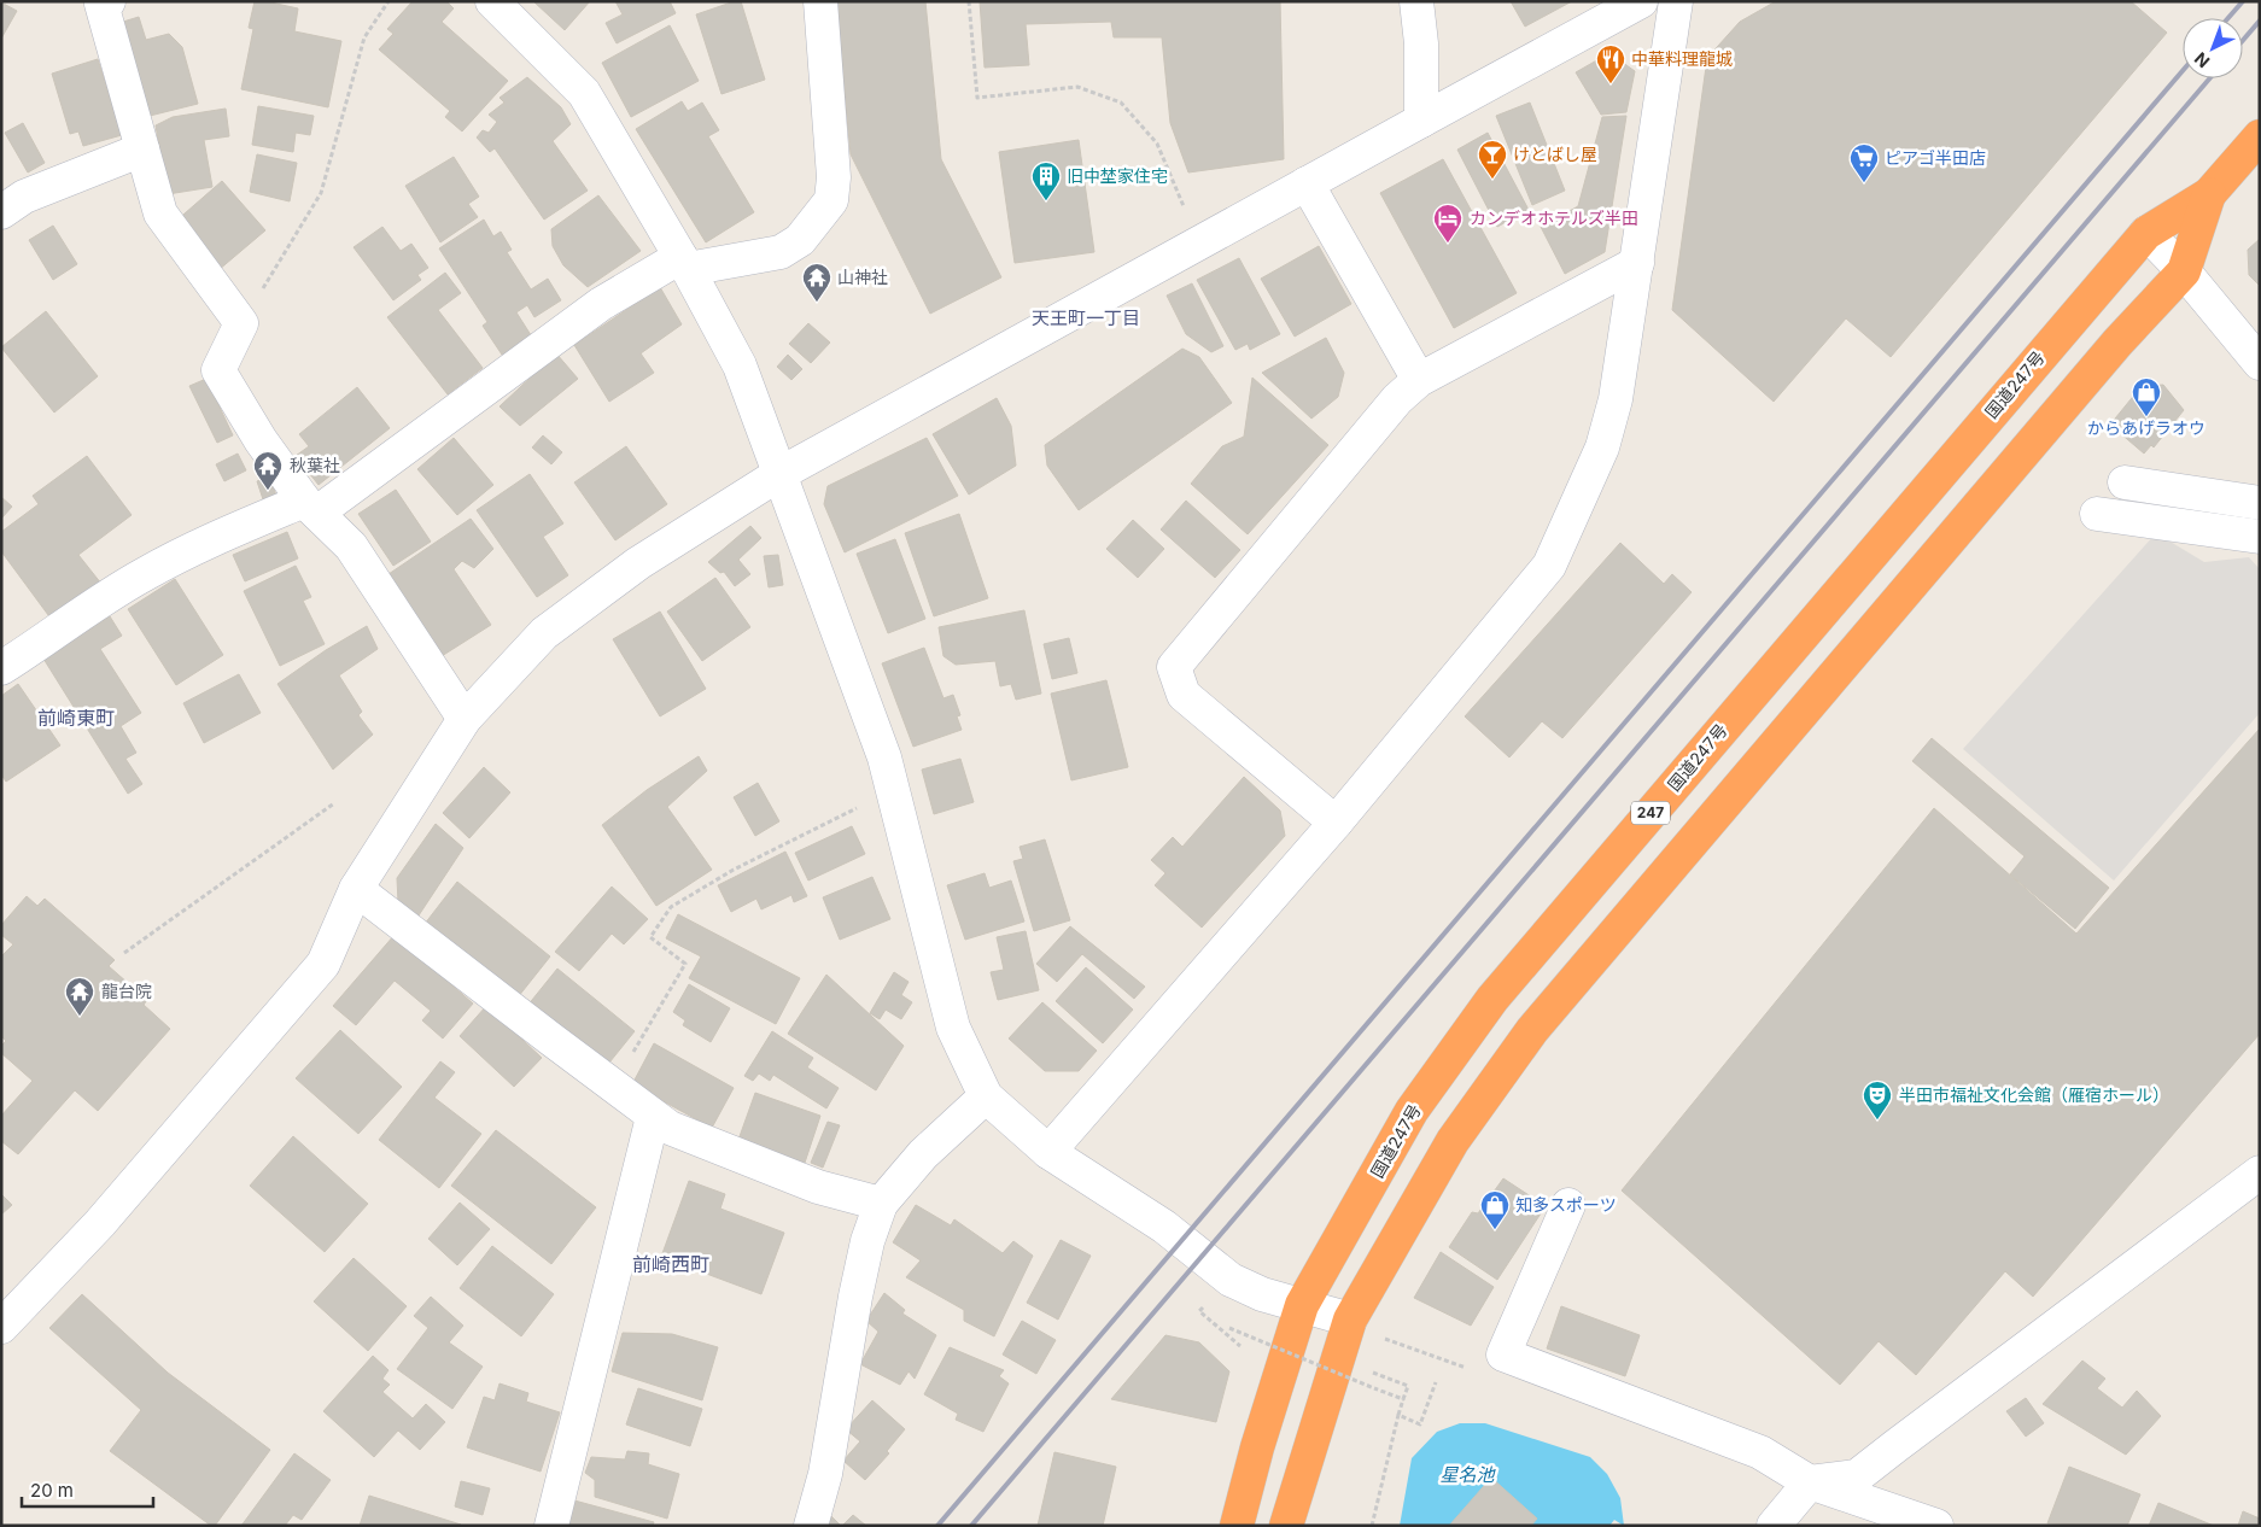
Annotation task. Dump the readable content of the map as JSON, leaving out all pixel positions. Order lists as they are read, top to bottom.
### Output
{
  "streets": {
    "highway": ["国道247号", "247"]
  },
  "districts": ["天王町一丁目", "前崎東町", "前崎西町"],
  "water": ["星名池"],
  "places": {
    "restaurant": ["中華料理龍城"],
    "bar": ["けとばし屋"],
    "supermarket": ["ピアゴ半田店"],
    "building": ["旧中埜家住宅"],
    "hotel": ["カンデオホテルズ半田"],
    "temple": ["山神社", "秋葉社", "龍台院"],
    "shop": ["からあげラオウ", "知多スポーツ"],
    "theatre": ["半田市福祉文化会館（雁宿ホール）"]
  },
  "scale_bar": "20 m",
  "north": "bottom left"
}
